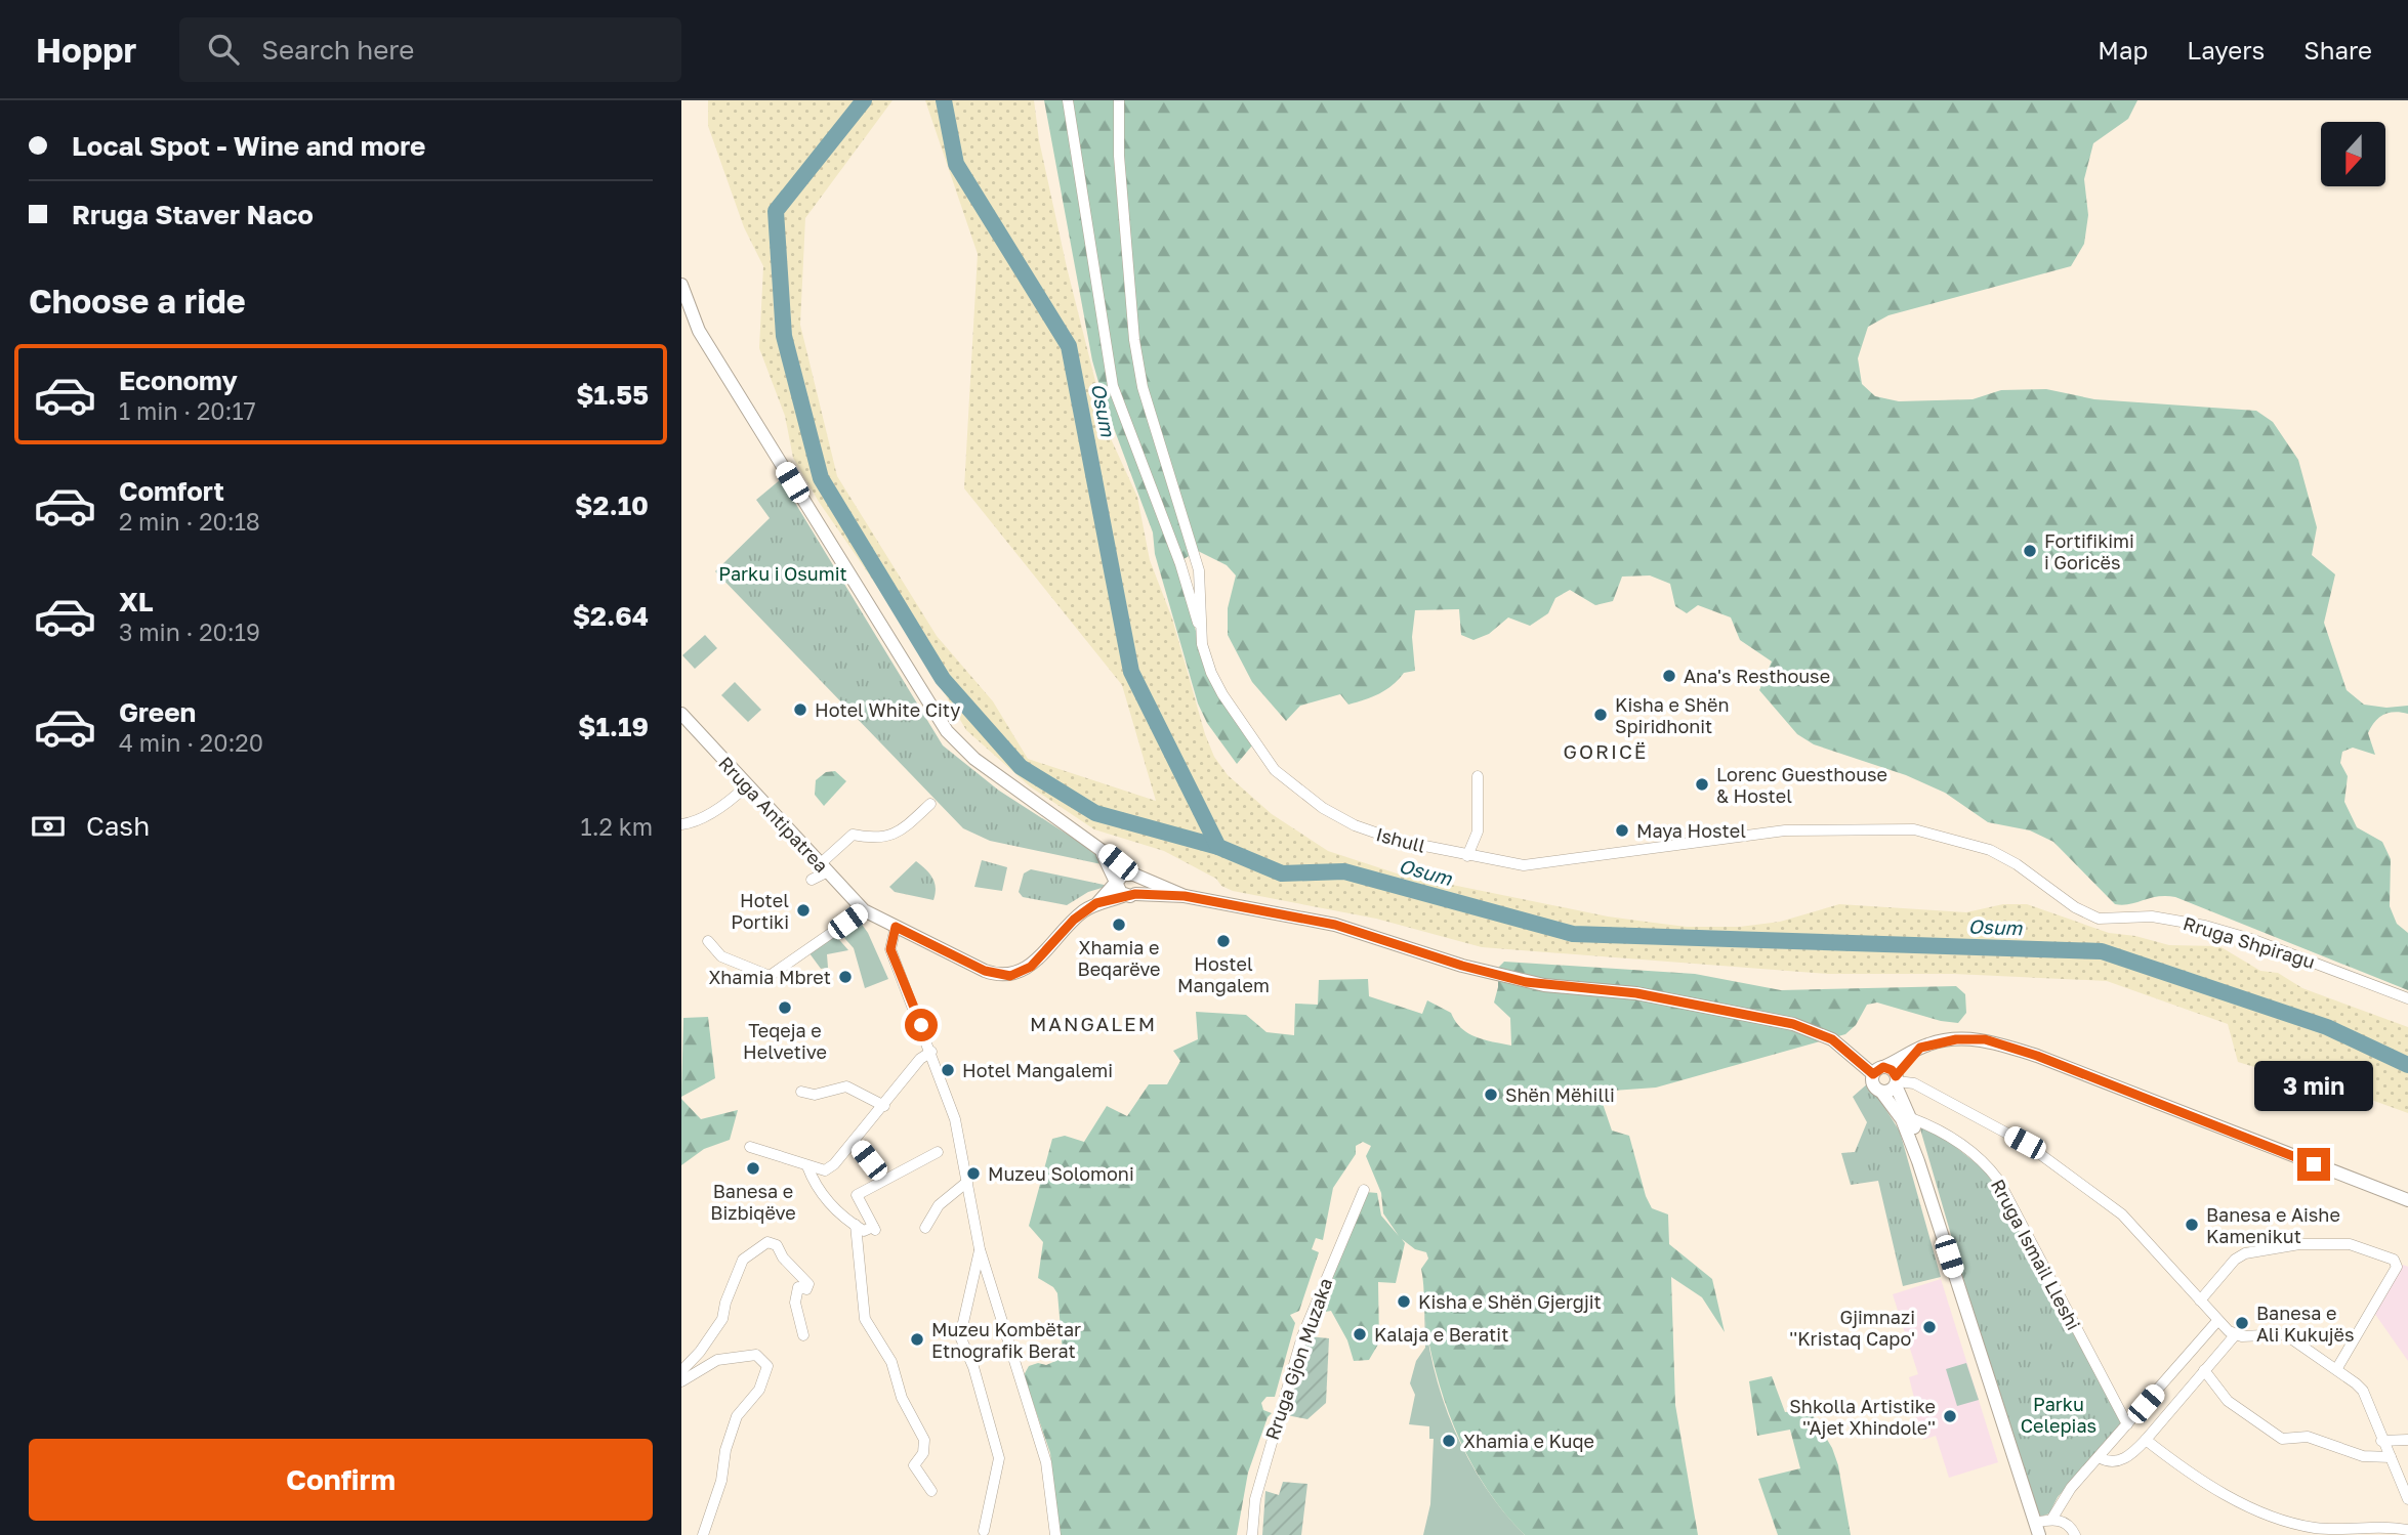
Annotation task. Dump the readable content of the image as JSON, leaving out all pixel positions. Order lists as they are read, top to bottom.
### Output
{
  "streets": {
    "main road": ["Rruga Antipatrea"],
    "street": [
      "Ishull",
      "Rruga Shpiragu",
      "Rruga Ismail Lleshi",
      "Rruga Gjon Muzaka"
    ]
  },
  "crossings": [
    ["Rruga Antipatrea", "Rruga Ismail Lleshi"],
    ["Ishull", "Rruga Shpiragu"]
  ],
  "districts": ["GORICË", "MANGALEM"],
  "water": ["Osum"],
  "parks": ["Parku i Osumit", "Parku Celepias"],
  "places": [
    "Fortifikimi i Goricës",
    "Ana's Resthouse",
    "Hotel White City",
    "Kisha e Shën Spiridhonit",
    "Lorenc Guesthouse & Hostel",
    "Maya Hostel",
    "Hotel Portiki",
    "Xhamia e Beqarëve",
    "Hostel Mangalem",
    "Xhamia Mbret",
    "Teqeja e Helvetive",
    "Hotel Mangalemi",
    "Shën Mëhilli",
    "Banesa e Bizbiqëve",
    "Muzeu Solomoni",
    "Banesa e Aishe Kamenikut",
    "Kisha e Shën Gjergjit",
    "Banesa e Ali Kukujës",
    "Gjimnazi ''Kristaq Capo'",
    "Kalaja e Beratit",
    "Muzeu Kombëtar Etnografik Berat",
    "Shkolla Artistike ''Ajet Xhindole''",
    "Xhamia e Kuqe"
  ],
  "north": "bottom",
  "page": {
    "header": "Hoppr",
    "search": "Search here",
    "nav": ["Map", "Layers", "Share"],
    "banner": ["Local Spot - Wine and more", "Rruga Staver Naco"],
    "heading": "Choose a ride",
    "list": [
      {
        "name": "Economy",
        "note": "1 min · 20:17",
        "value": "$1.55"
      },
      {
        "name": "Comfort",
        "note": "2 min · 20:18",
        "value": "$2.10"
      },
      {
        "name": "XL",
        "note": "3 min · 20:19",
        "value": "$2.64"
      },
      {
        "name": "Green",
        "note": "4 min · 20:20",
        "value": "$1.19"
      }
    ],
    "pay": ["Cash", "1.2 km"],
    "bubble": "3 min",
    "buttons": "Confirm"
  }
}
